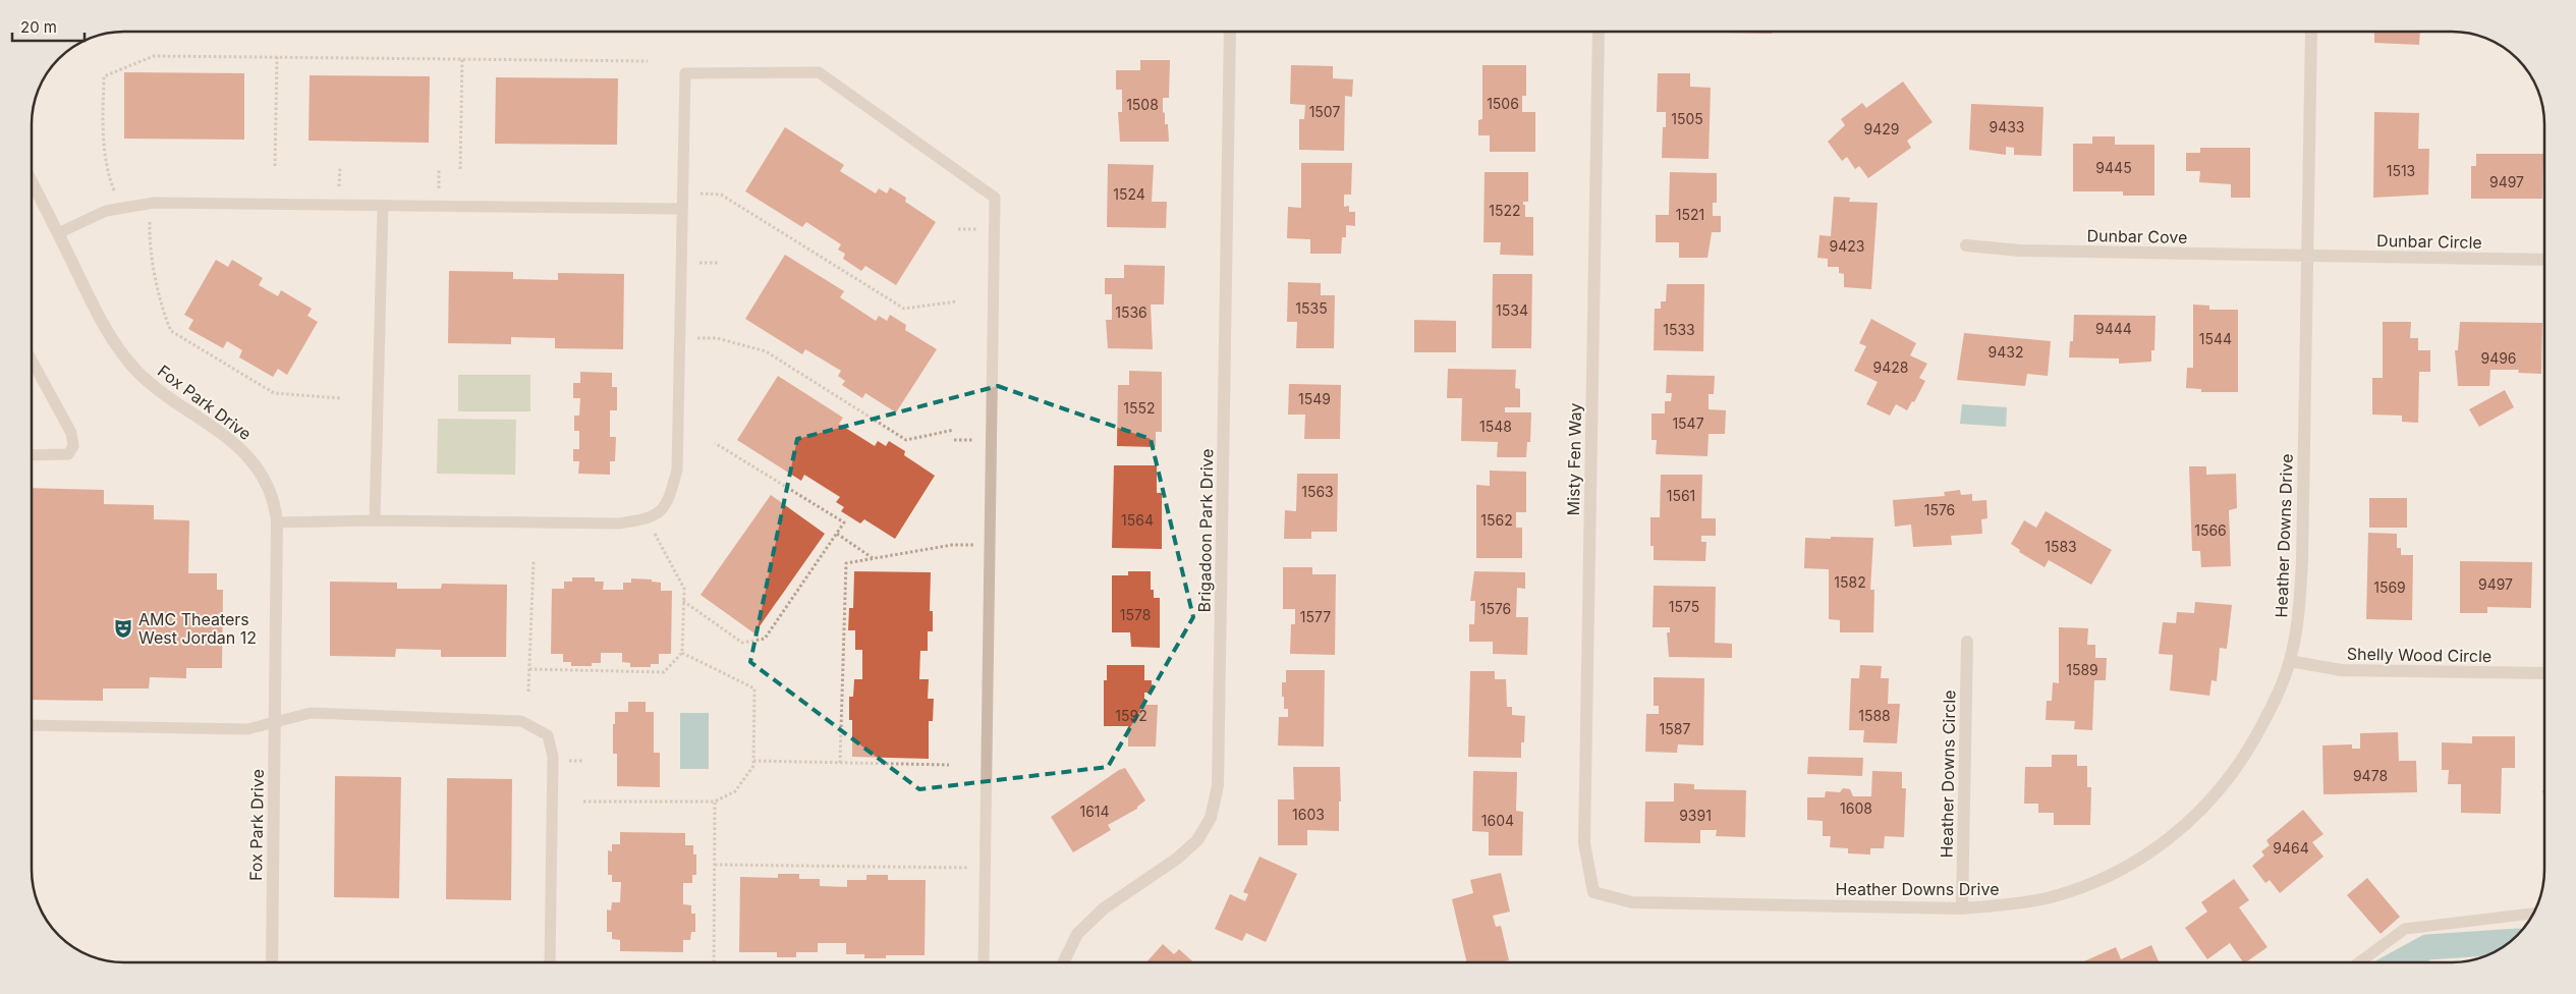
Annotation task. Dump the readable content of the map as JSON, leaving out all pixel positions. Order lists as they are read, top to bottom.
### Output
{
  "streets": {
    "street": [
      "Dunbar Cove",
      "Dunbar Circle",
      "Fox Park Drive",
      "Misty Fen Way",
      "Brigadoon Park Drive",
      "Heather Downs Drive",
      "Shelly Wood Circle",
      "Heather Downs Circle"
    ]
  },
  "crossings": [
    ["Dunbar Cove", "Dunbar Circle"],
    ["Dunbar Cove", "Heather Downs Drive"],
    ["Dunbar Circle", "Heather Downs Drive"],
    ["Misty Fen Way", "Heather Downs Drive"],
    ["Heather Downs Drive", "Shelly Wood Circle"],
    ["Heather Downs Drive", "Heather Downs Circle"]
  ],
  "places": {
    "theatre": ["AMC Theaters West Jordan 12"]
  },
  "house_numbers": [
    "1506",
    "1508",
    "1507",
    "1505",
    "9433",
    "9429",
    "9445",
    "1513",
    "9497",
    "1524",
    "1522",
    "1521",
    "9423",
    "1535",
    "1534",
    "1536",
    "9444",
    "1533",
    "1544",
    "9432",
    "9496",
    "9428",
    "1549",
    "1552",
    "1547",
    "1548",
    "1563",
    "1561",
    "1576",
    "1564",
    "1562",
    "1566",
    "1583",
    "1582",
    "9497",
    "1569",
    "1575",
    "1576",
    "1578",
    "1577",
    "1589",
    "1592",
    "1588",
    "1587",
    "9478",
    "1608",
    "1614",
    "1603",
    "9391",
    "1604",
    "9464"
  ],
  "scale_bar": "20 m"
}
